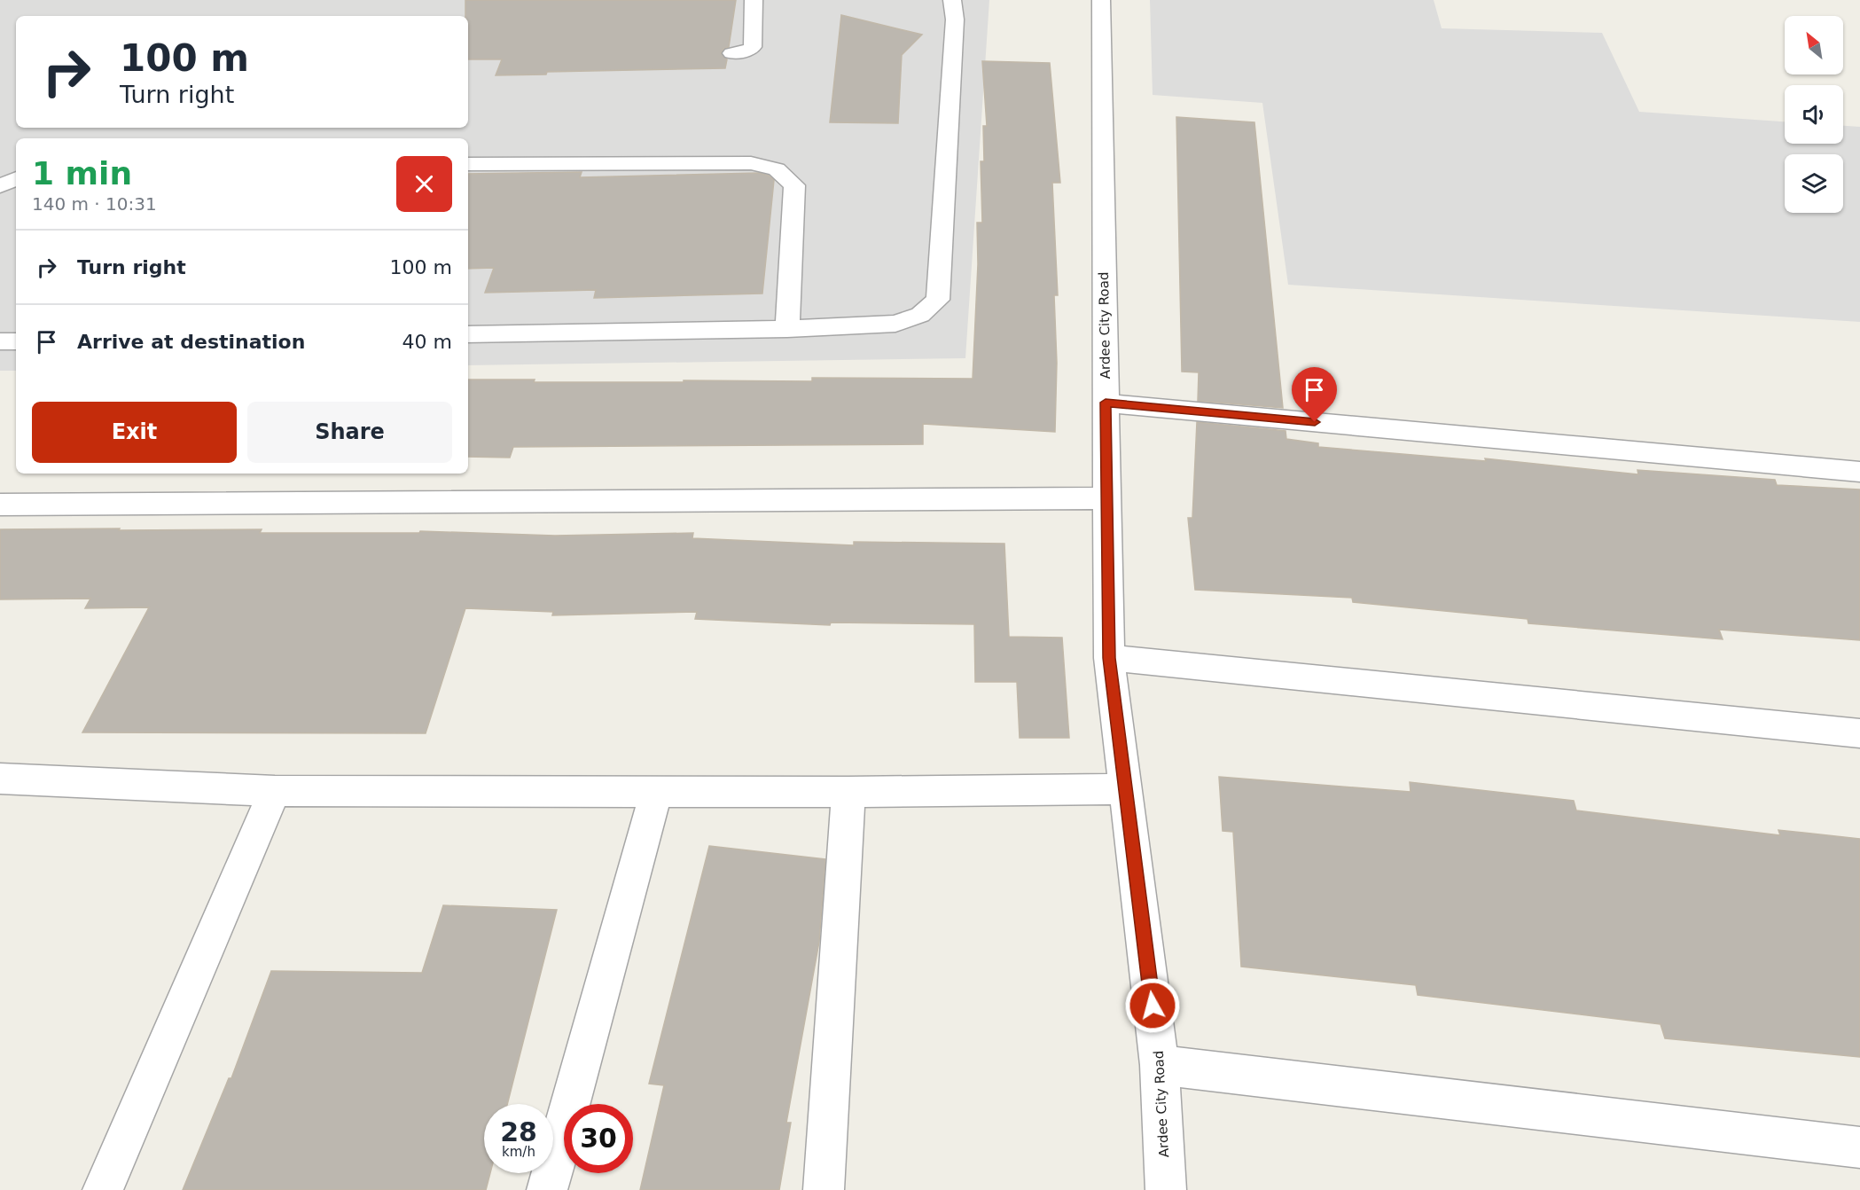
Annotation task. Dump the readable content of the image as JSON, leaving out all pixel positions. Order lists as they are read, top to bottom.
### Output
{
  "streets": {
    "street": ["Ardee City Road"]
  },
  "north": "top left",
  "page": {
    "turn": ["100 m", "Turn right"],
    "heading": ["1 min", "140 m · 10:31"],
    "list": [
      {
        "name": "Turn right",
        "value": "100 m"
      },
      {
        "name": "Arrive at destination",
        "value": "40 m"
      }
    ],
    "buttons": ["Exit", "Share"],
    "speed": "28 km/h",
    "limit": "30"
  }
}
